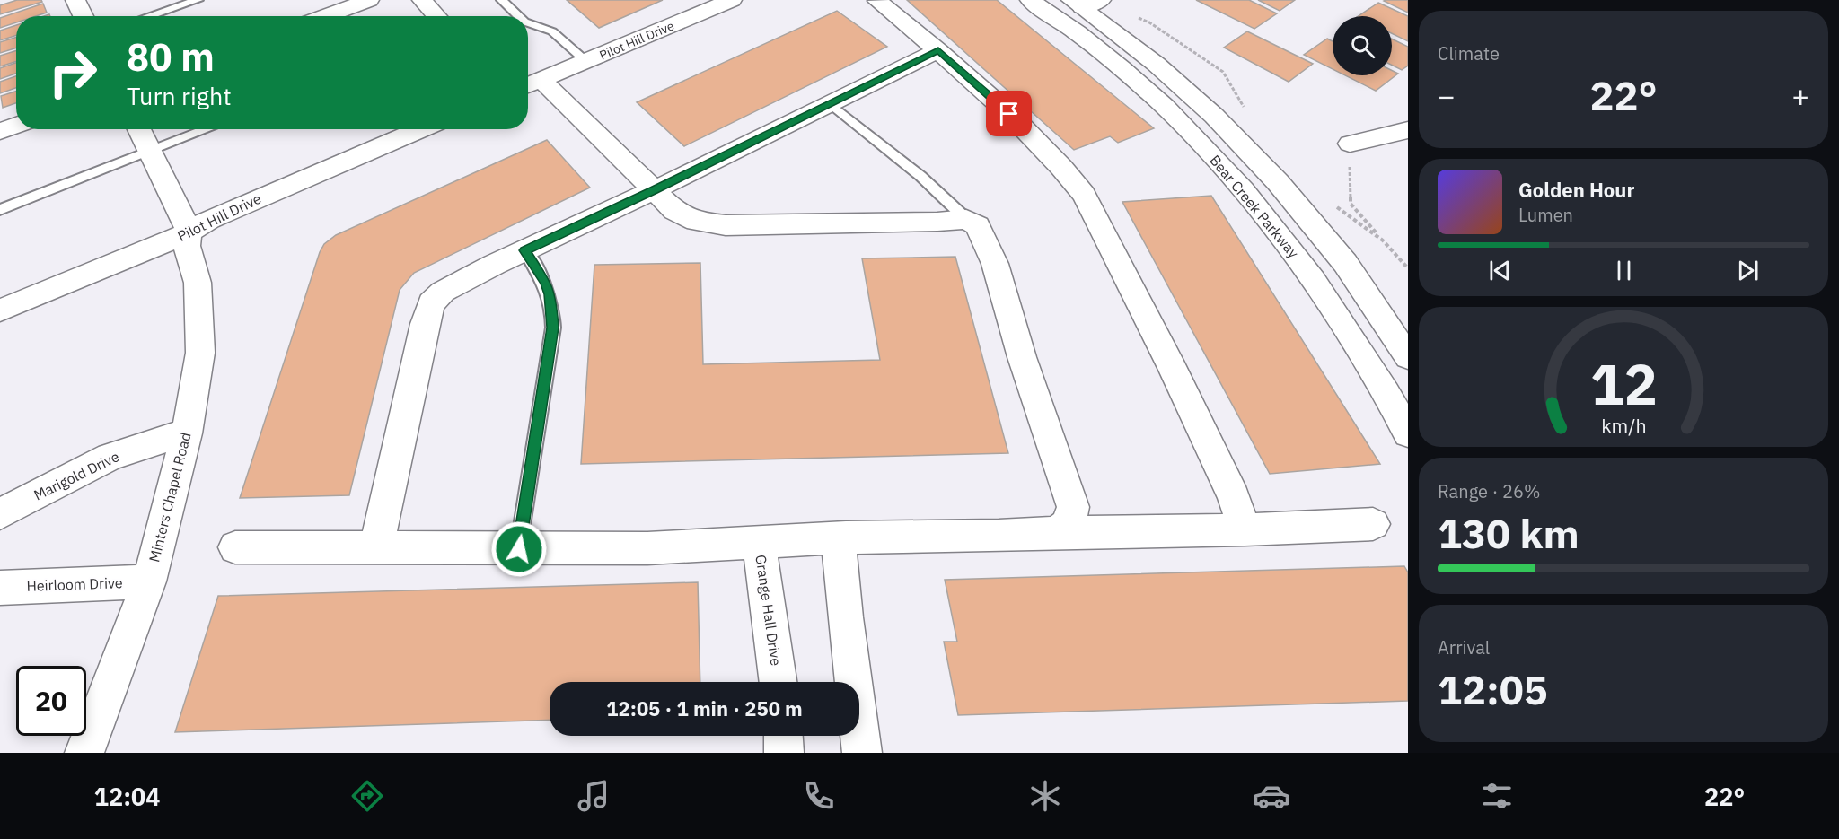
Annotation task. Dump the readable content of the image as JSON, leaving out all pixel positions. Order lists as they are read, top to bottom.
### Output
{
  "streets": {
    "street": [
      "Pilot Hill Drive",
      "Bear Creek Parkway",
      "Marigold Drive",
      "Minters Chapel Road",
      "Heirloom Drive",
      "Grange Hall Drive"
    ]
  },
  "crossings": [
    ["Pilot Hill Drive", "Minters Chapel Road"],
    ["Marigold Drive", "Minters Chapel Road"],
    ["Minters Chapel Road", "Heirloom Drive"]
  ],
  "page": {
    "tile": [
      "Climate",
      ["Range · 26%", "130 km"],
      ["Arrival", "12:05"]
    ],
    "turn": ["80 m", "Turn right"],
    "heat": ["−", "22°", "+"],
    "song": ["Golden Hour", "Lumen"],
    "limit": "20",
    "trip": "12:05 · 1 min · 250 m",
    "tabs": ["12:04", "22°"],
    "gauge": ["12", "km/h"]
  }
}
